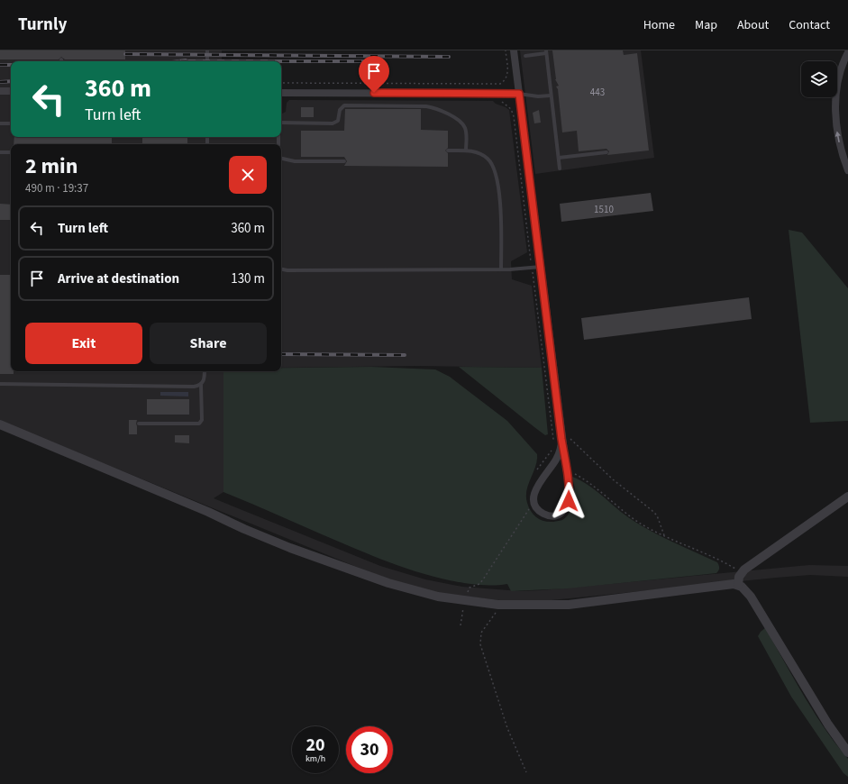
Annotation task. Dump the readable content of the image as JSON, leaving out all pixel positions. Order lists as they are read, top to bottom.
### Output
{
  "house_numbers": ["443", "1510"],
  "page": {
    "header": "Turnly",
    "nav": [
      "Home",
      "Map",
      "About",
      "Contact"
    ],
    "turn": ["360 m", "Turn left"],
    "heading": ["2 min", "490 m · 19:37"],
    "list": [
      {
        "name": "Turn left",
        "value": "360 m"
      },
      {
        "name": "Arrive at destination",
        "value": "130 m"
      }
    ],
    "buttons": ["Exit", "Share"],
    "speed": "20 km/h",
    "limit": "30"
  }
}
